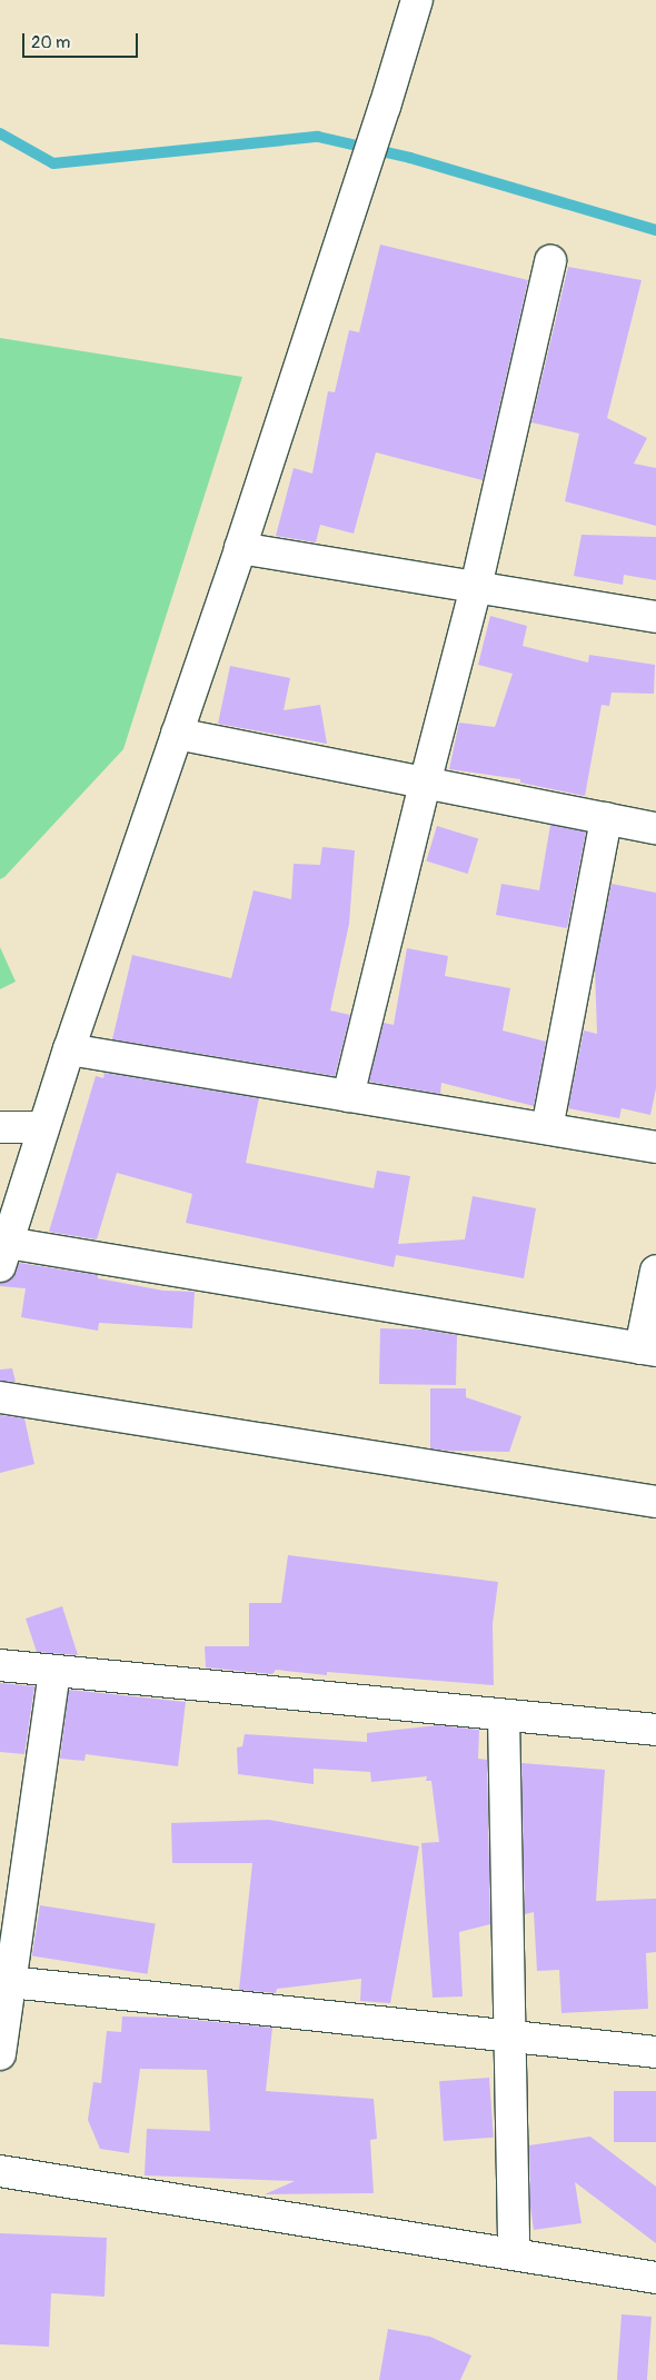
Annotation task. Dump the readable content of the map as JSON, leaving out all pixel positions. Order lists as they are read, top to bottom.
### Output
{
  "scale_bar": "20 m"
}
